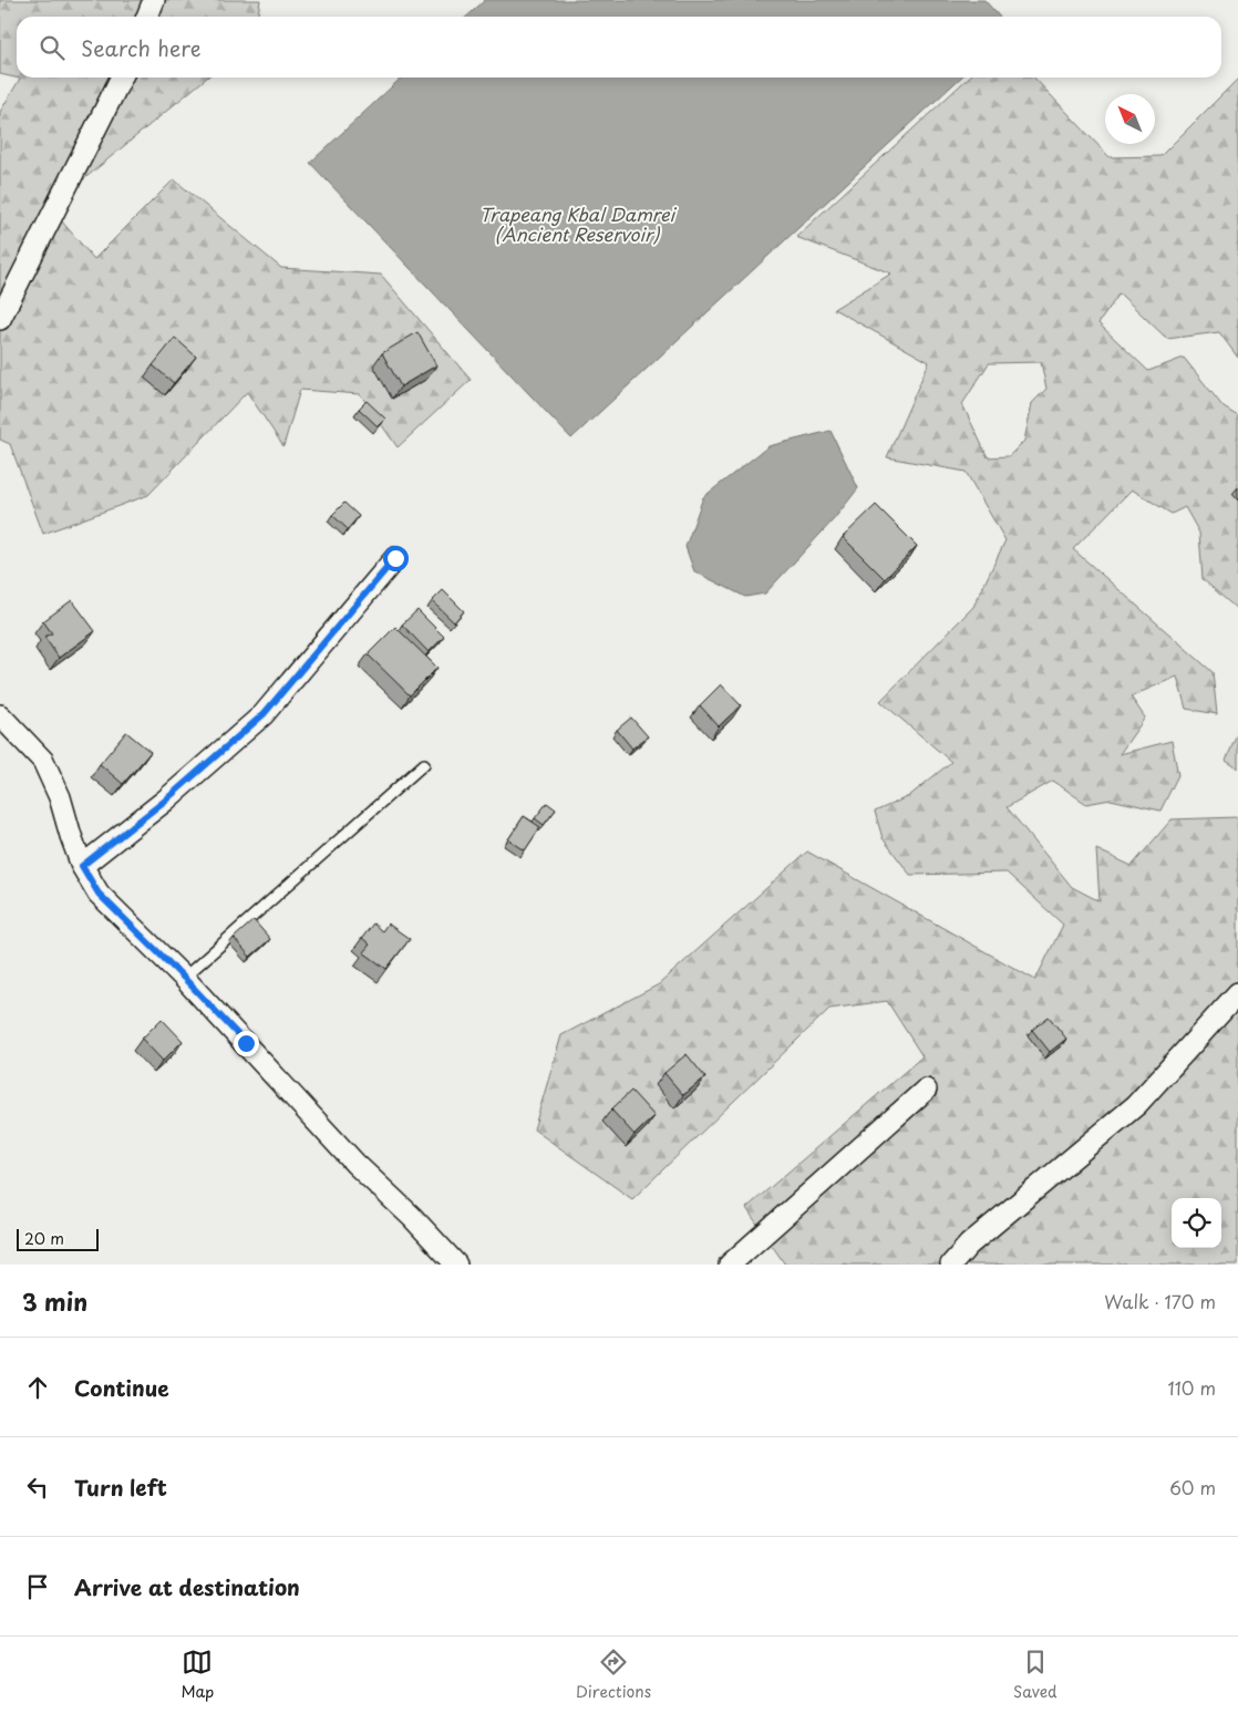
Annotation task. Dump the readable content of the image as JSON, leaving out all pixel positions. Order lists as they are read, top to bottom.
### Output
{
  "water": ["Trapeang Kbal Damrei (Ancient Reservoir)"],
  "scale_bar": "20 m",
  "north": "top left",
  "page": {
    "search": "Search here",
    "scale": "20 m",
    "heading": ["3 min", "Walk · 170 m"],
    "list": [
      ["Continue", "110 m"],
      ["Turn left", "60 m"],
      "Arrive at destination"
    ],
    "nav": ["Map", "Directions", "Saved"]
  }
}
